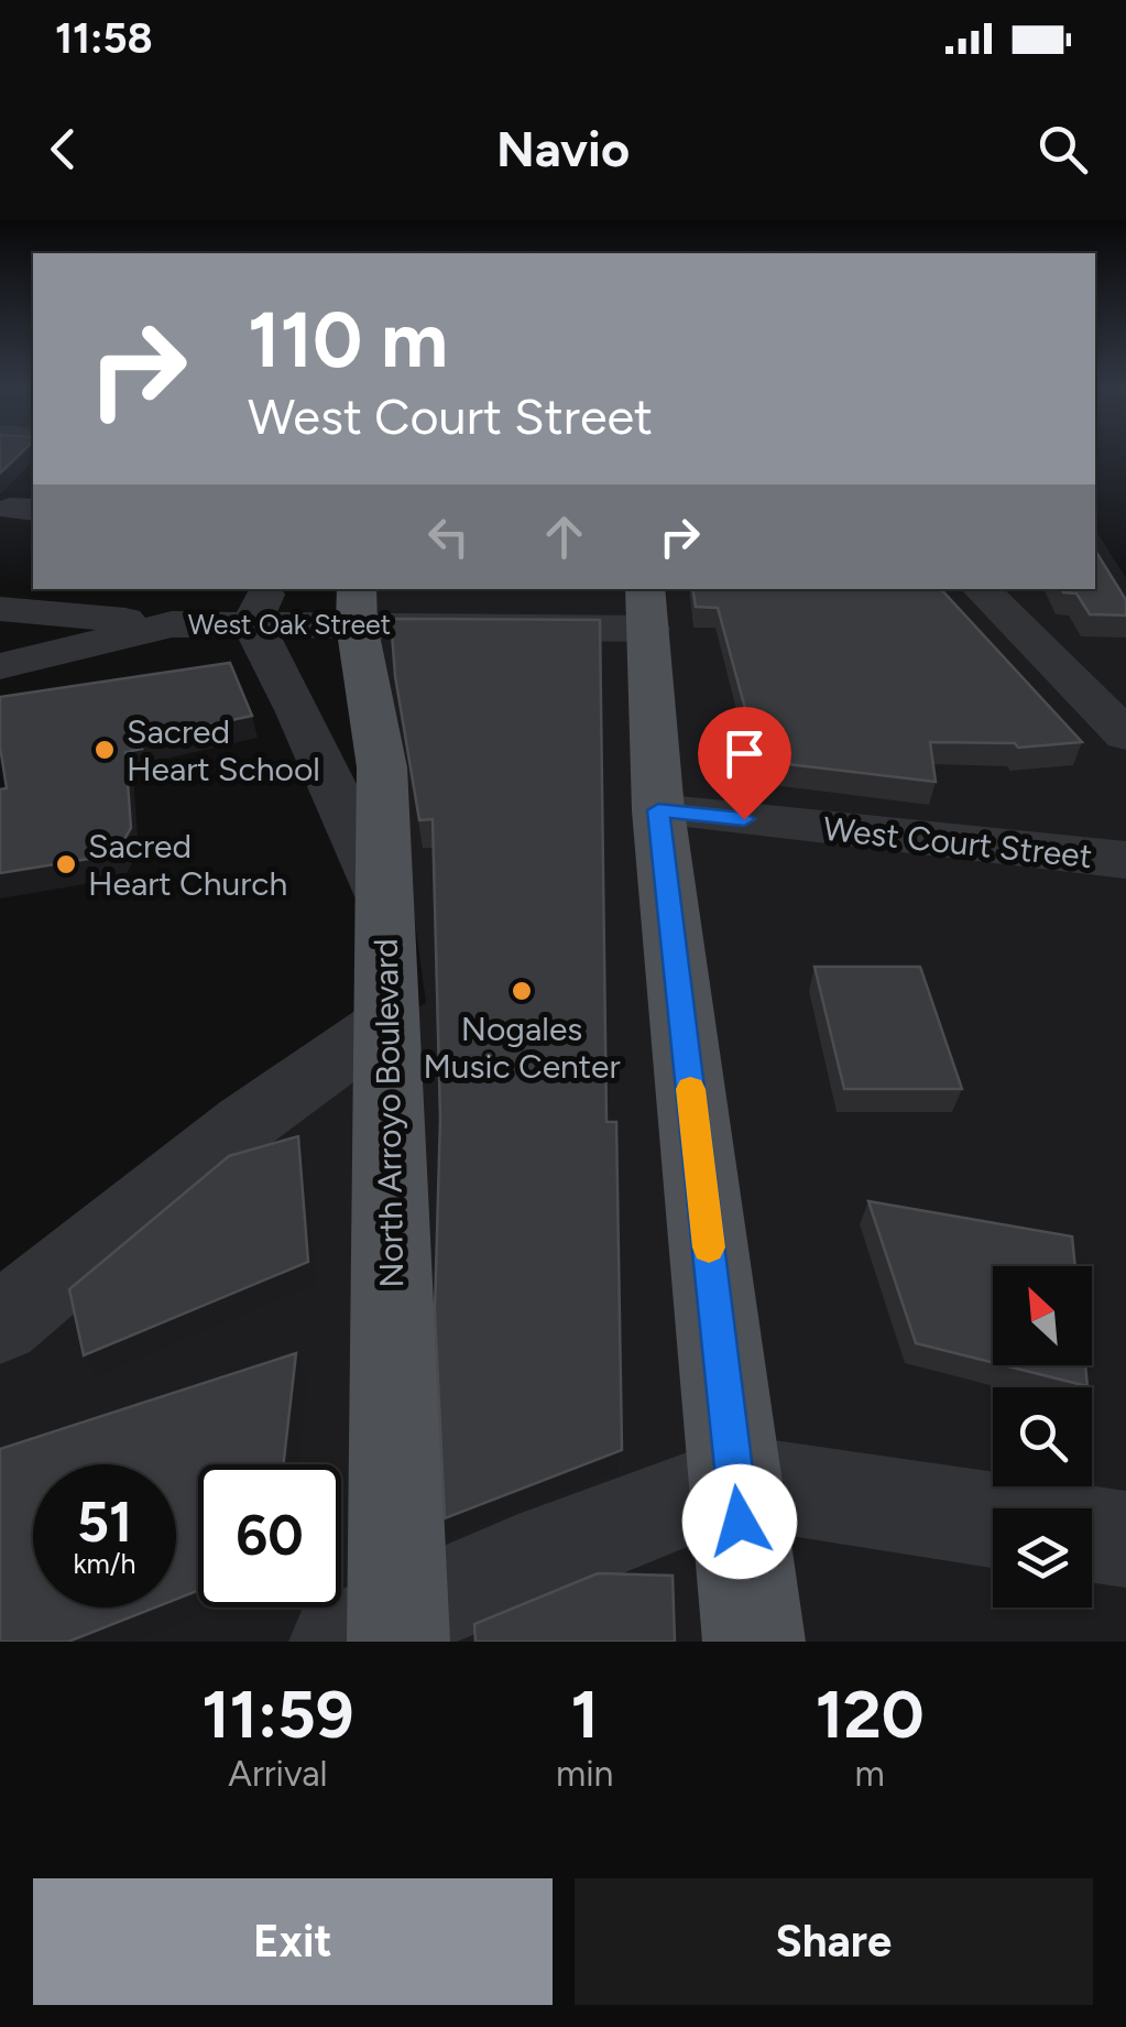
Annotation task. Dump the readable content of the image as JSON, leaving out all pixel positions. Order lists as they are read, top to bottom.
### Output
{
  "streets": {
    "main road": ["North Arroyo Boulevard"],
    "street": ["West Oak Street", "West Court Street"]
  },
  "crossings": [
    ["West Oak Street", "North Arroyo Boulevard"]
  ],
  "places": ["Sacred Heart School", "Sacred Heart Church", "Nogales Music Center"],
  "north": "top left",
  "page": {
    "status": "11:58",
    "header": "Navio",
    "turn": ["110 m", "West Court Street"],
    "speed": "51 km/h",
    "limit": "60",
    "eta": [
      "11:59",
      "Arrival",
      "1",
      "min",
      "120",
      "m"
    ],
    "buttons": ["Exit", "Share"]
  }
}
